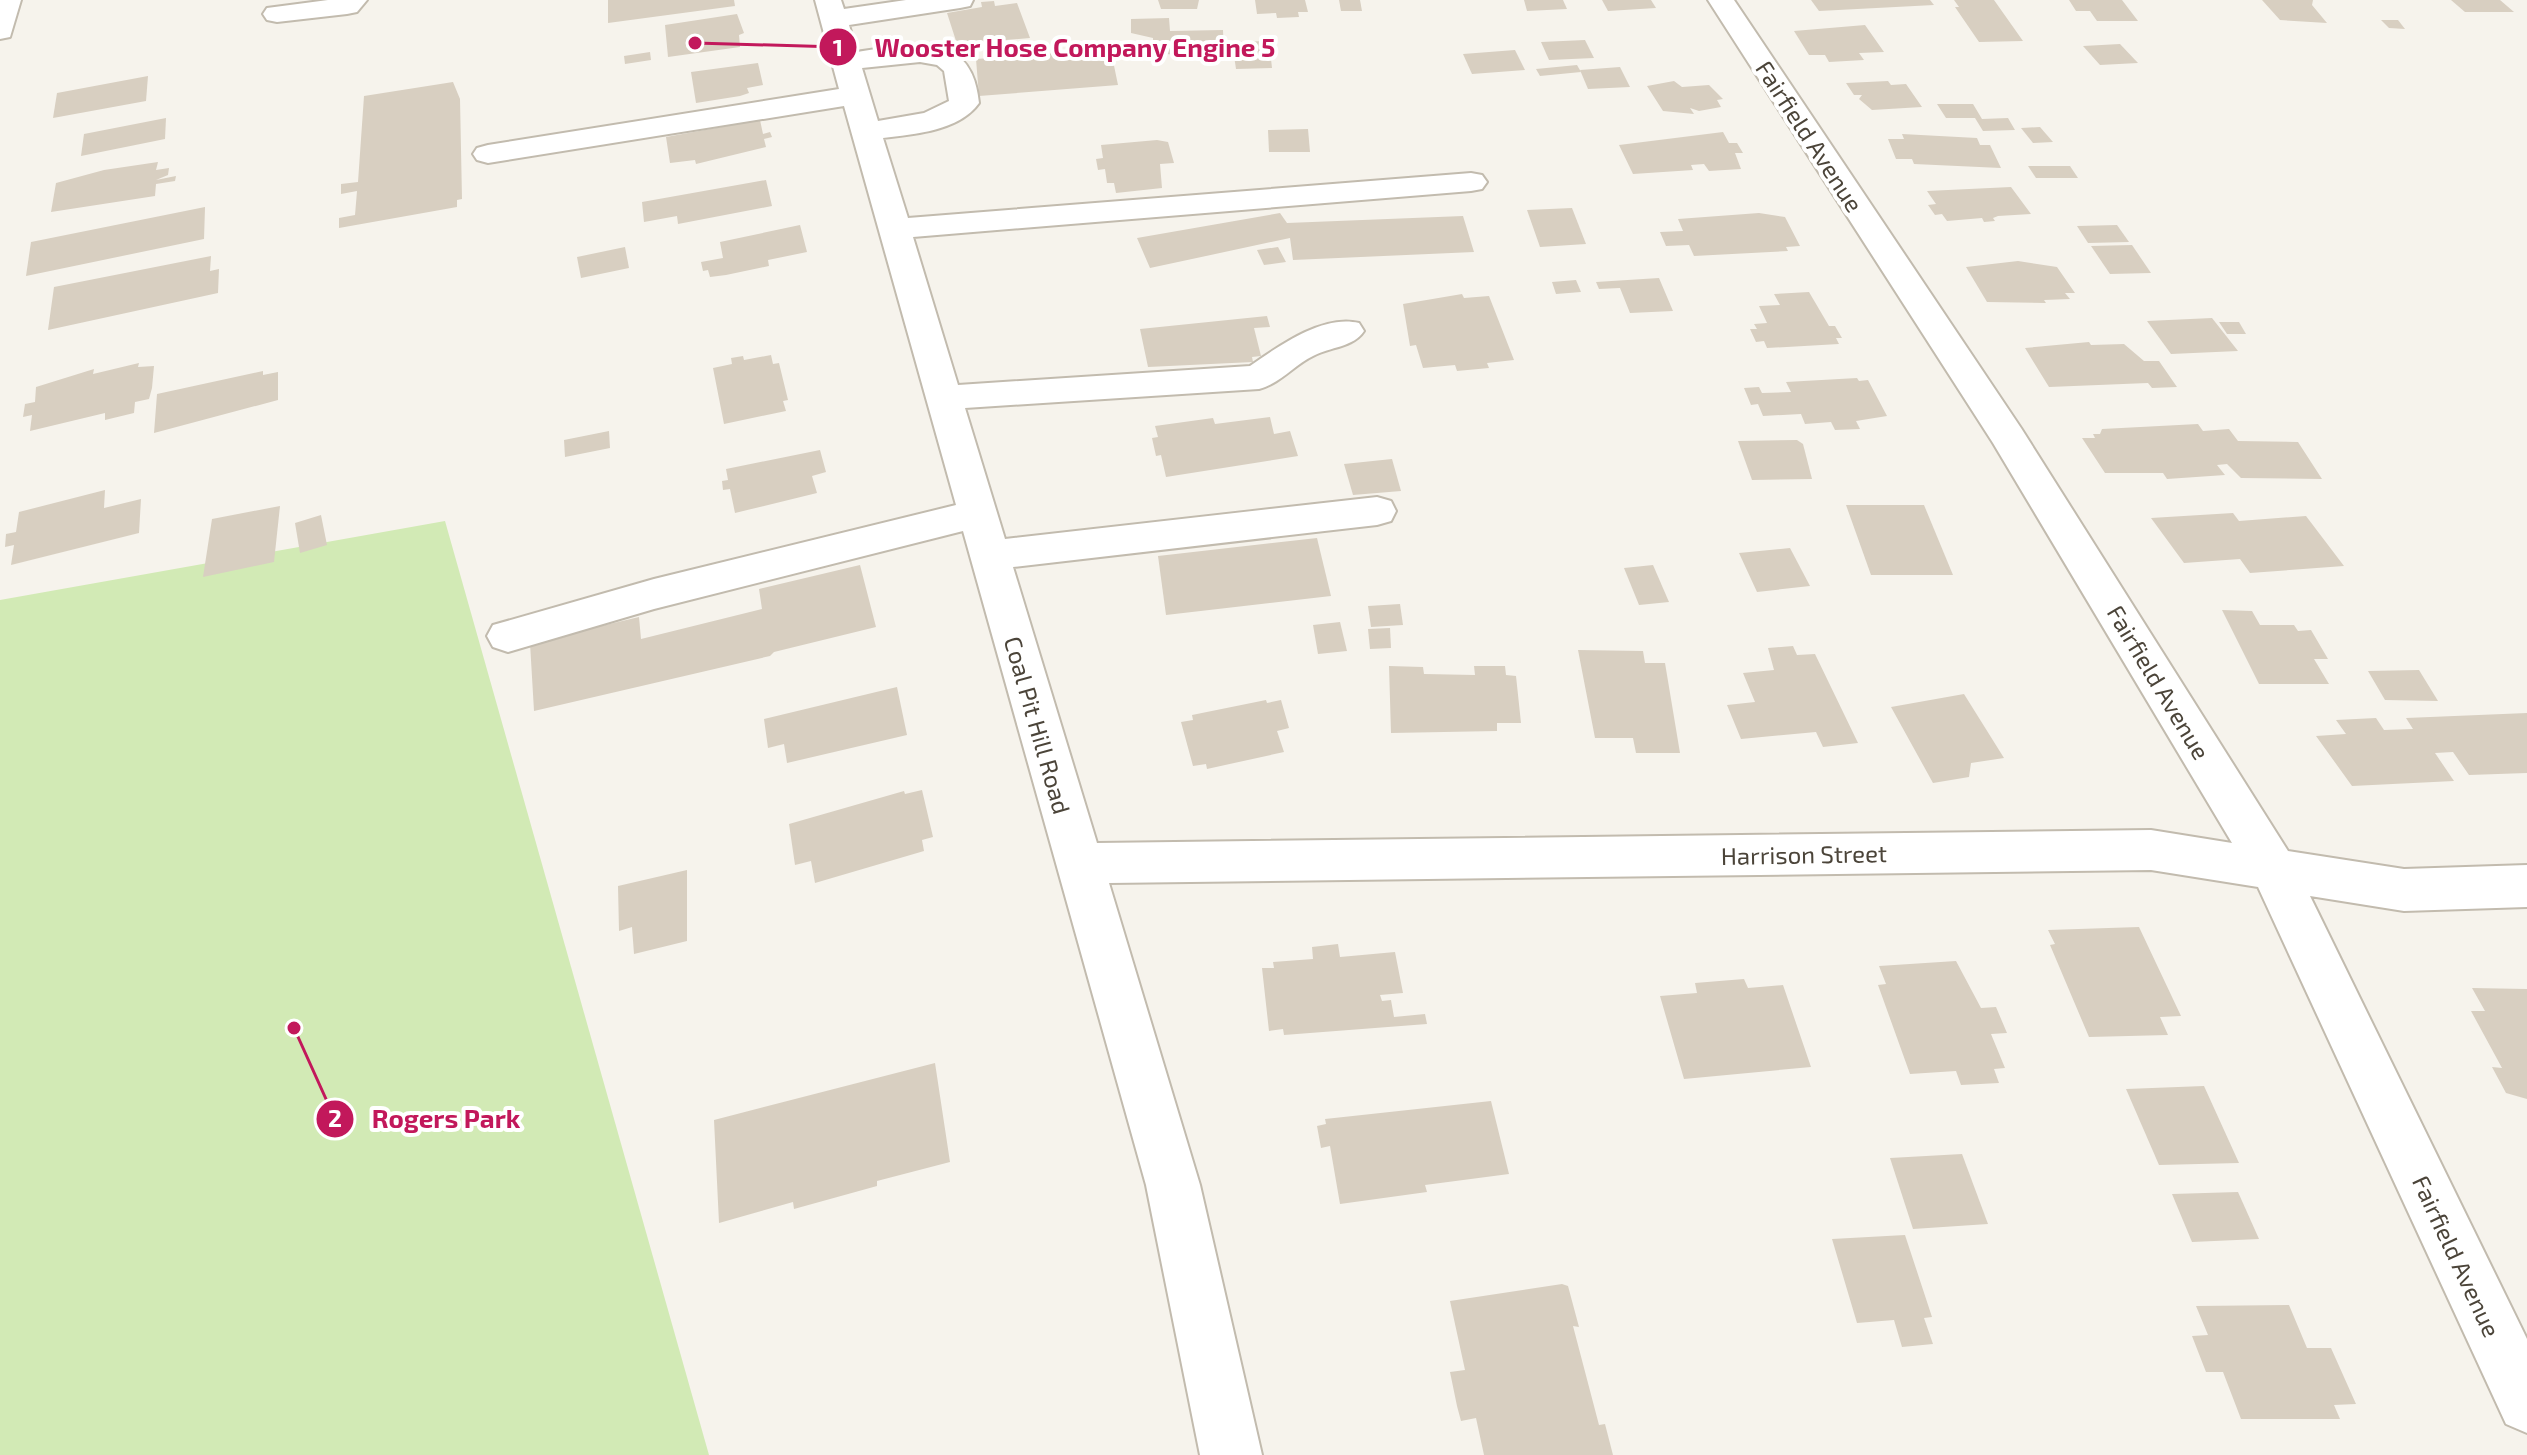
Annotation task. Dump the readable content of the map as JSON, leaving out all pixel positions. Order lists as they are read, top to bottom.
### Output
{
  "streets": {
    "street": ["Fairfield Avenue", "Coal Pit Hill Road", "Harrison Street"]
  },
  "crossings": [
    ["Fairfield Avenue", "Harrison Street"],
    ["Coal Pit Hill Road", "Harrison Street"]
  ],
  "places": ["Wooster Hose Company Engine 5", "Rogers Park"]
}
